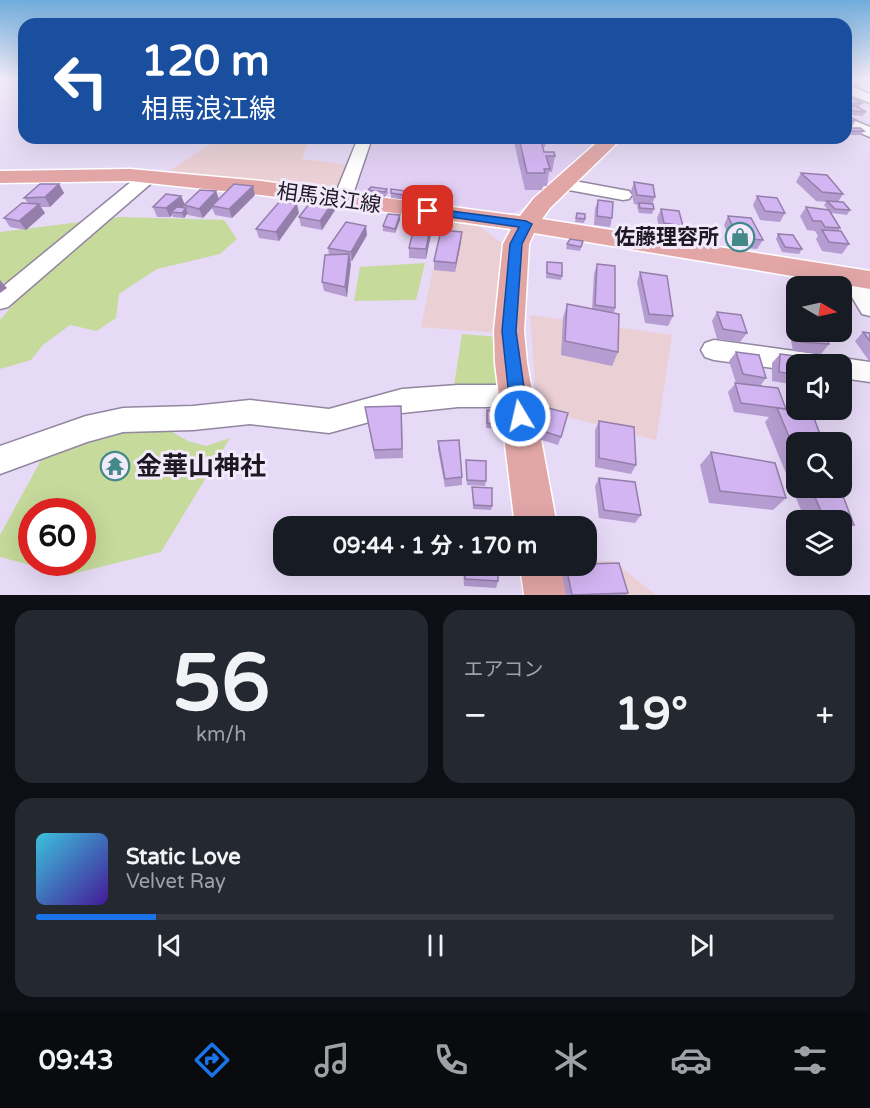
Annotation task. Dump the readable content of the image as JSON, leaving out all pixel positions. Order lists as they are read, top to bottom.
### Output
{
  "streets": {
    "main road": ["相馬浪江線"]
  },
  "places": {
    "shop": ["佐藤理容所"],
    "temple": ["金華山神社"]
  },
  "north": "right",
  "page": {
    "turn": ["120 m", "相馬浪江線"],
    "limit": "60",
    "trip": "09:44 · 1 分 · 170 m",
    "tile": [
      ["56", "km/h"],
      "エアコン"
    ],
    "heat": ["−", "19°", "+"],
    "song": ["Static Love", "Velvet Ray"],
    "tabs": "09:43"
  }
}
